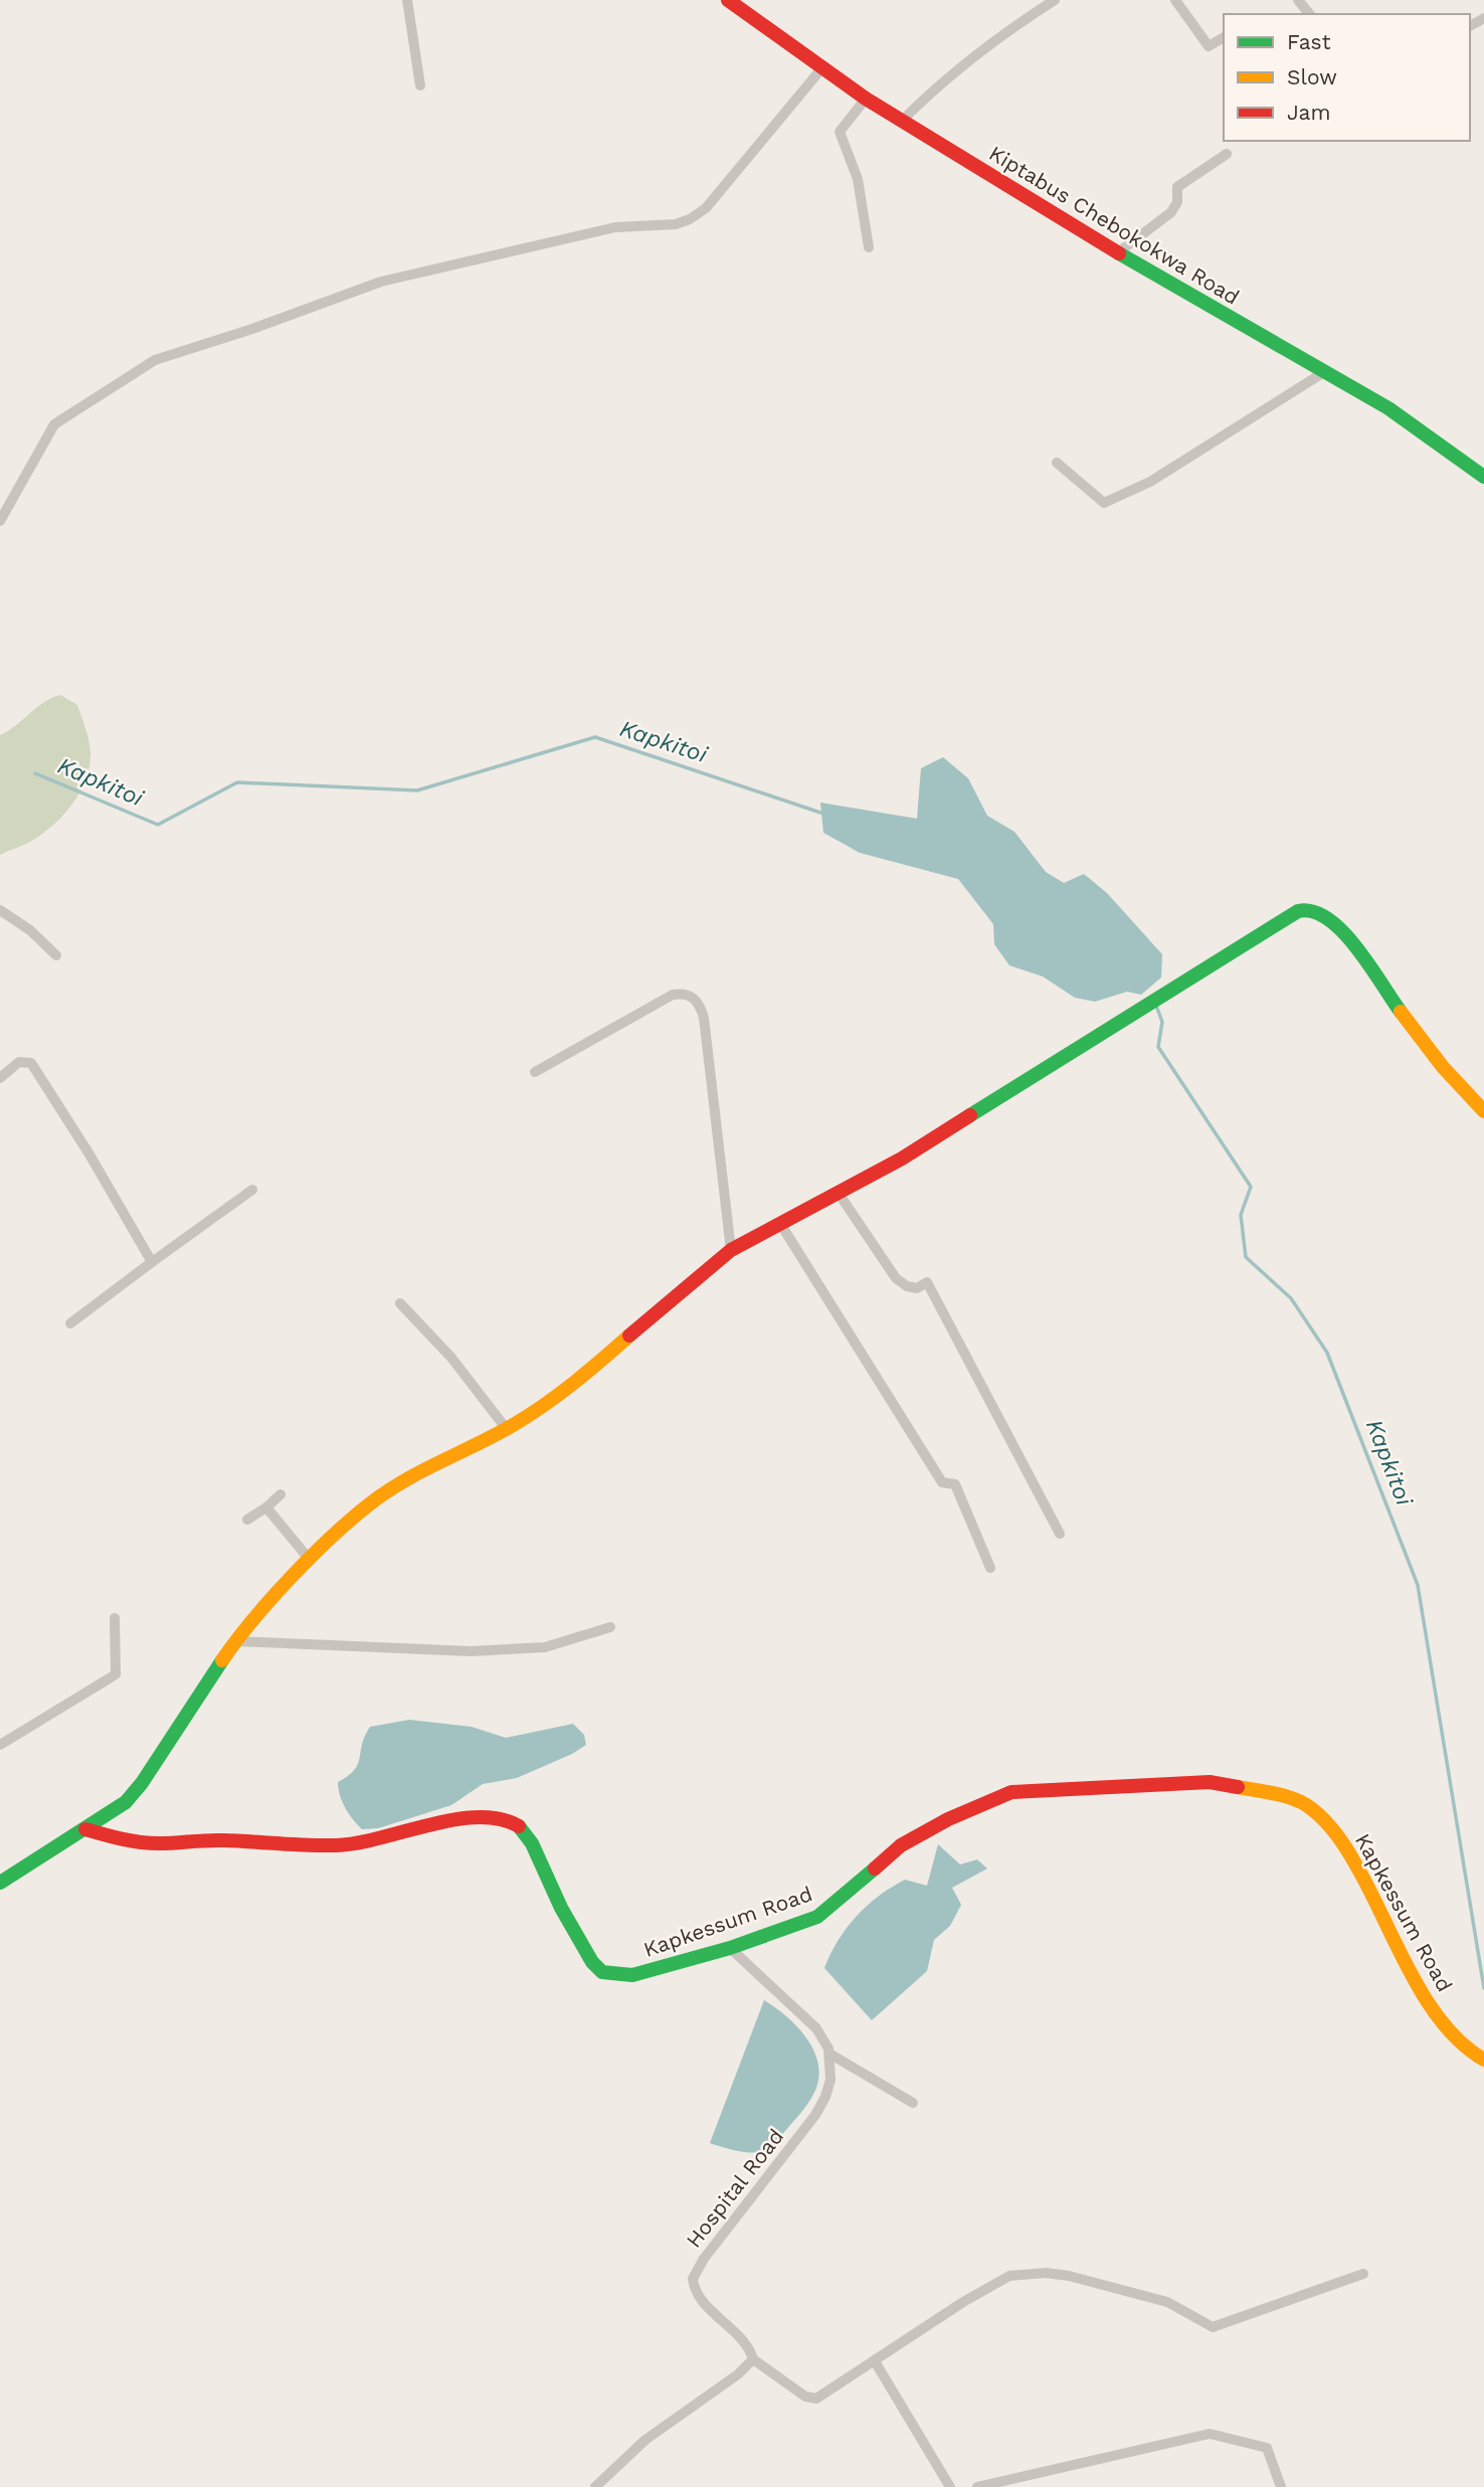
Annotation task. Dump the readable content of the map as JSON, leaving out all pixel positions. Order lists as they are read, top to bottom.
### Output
{
  "streets": {
    "street": ["Kiptabus Chebokokwa Road", "Kapkessum Road", "Hospital Road"]
  },
  "water": ["Kapkitoi"],
  "legend": ["Fast", "Slow", "Jam"]
}
